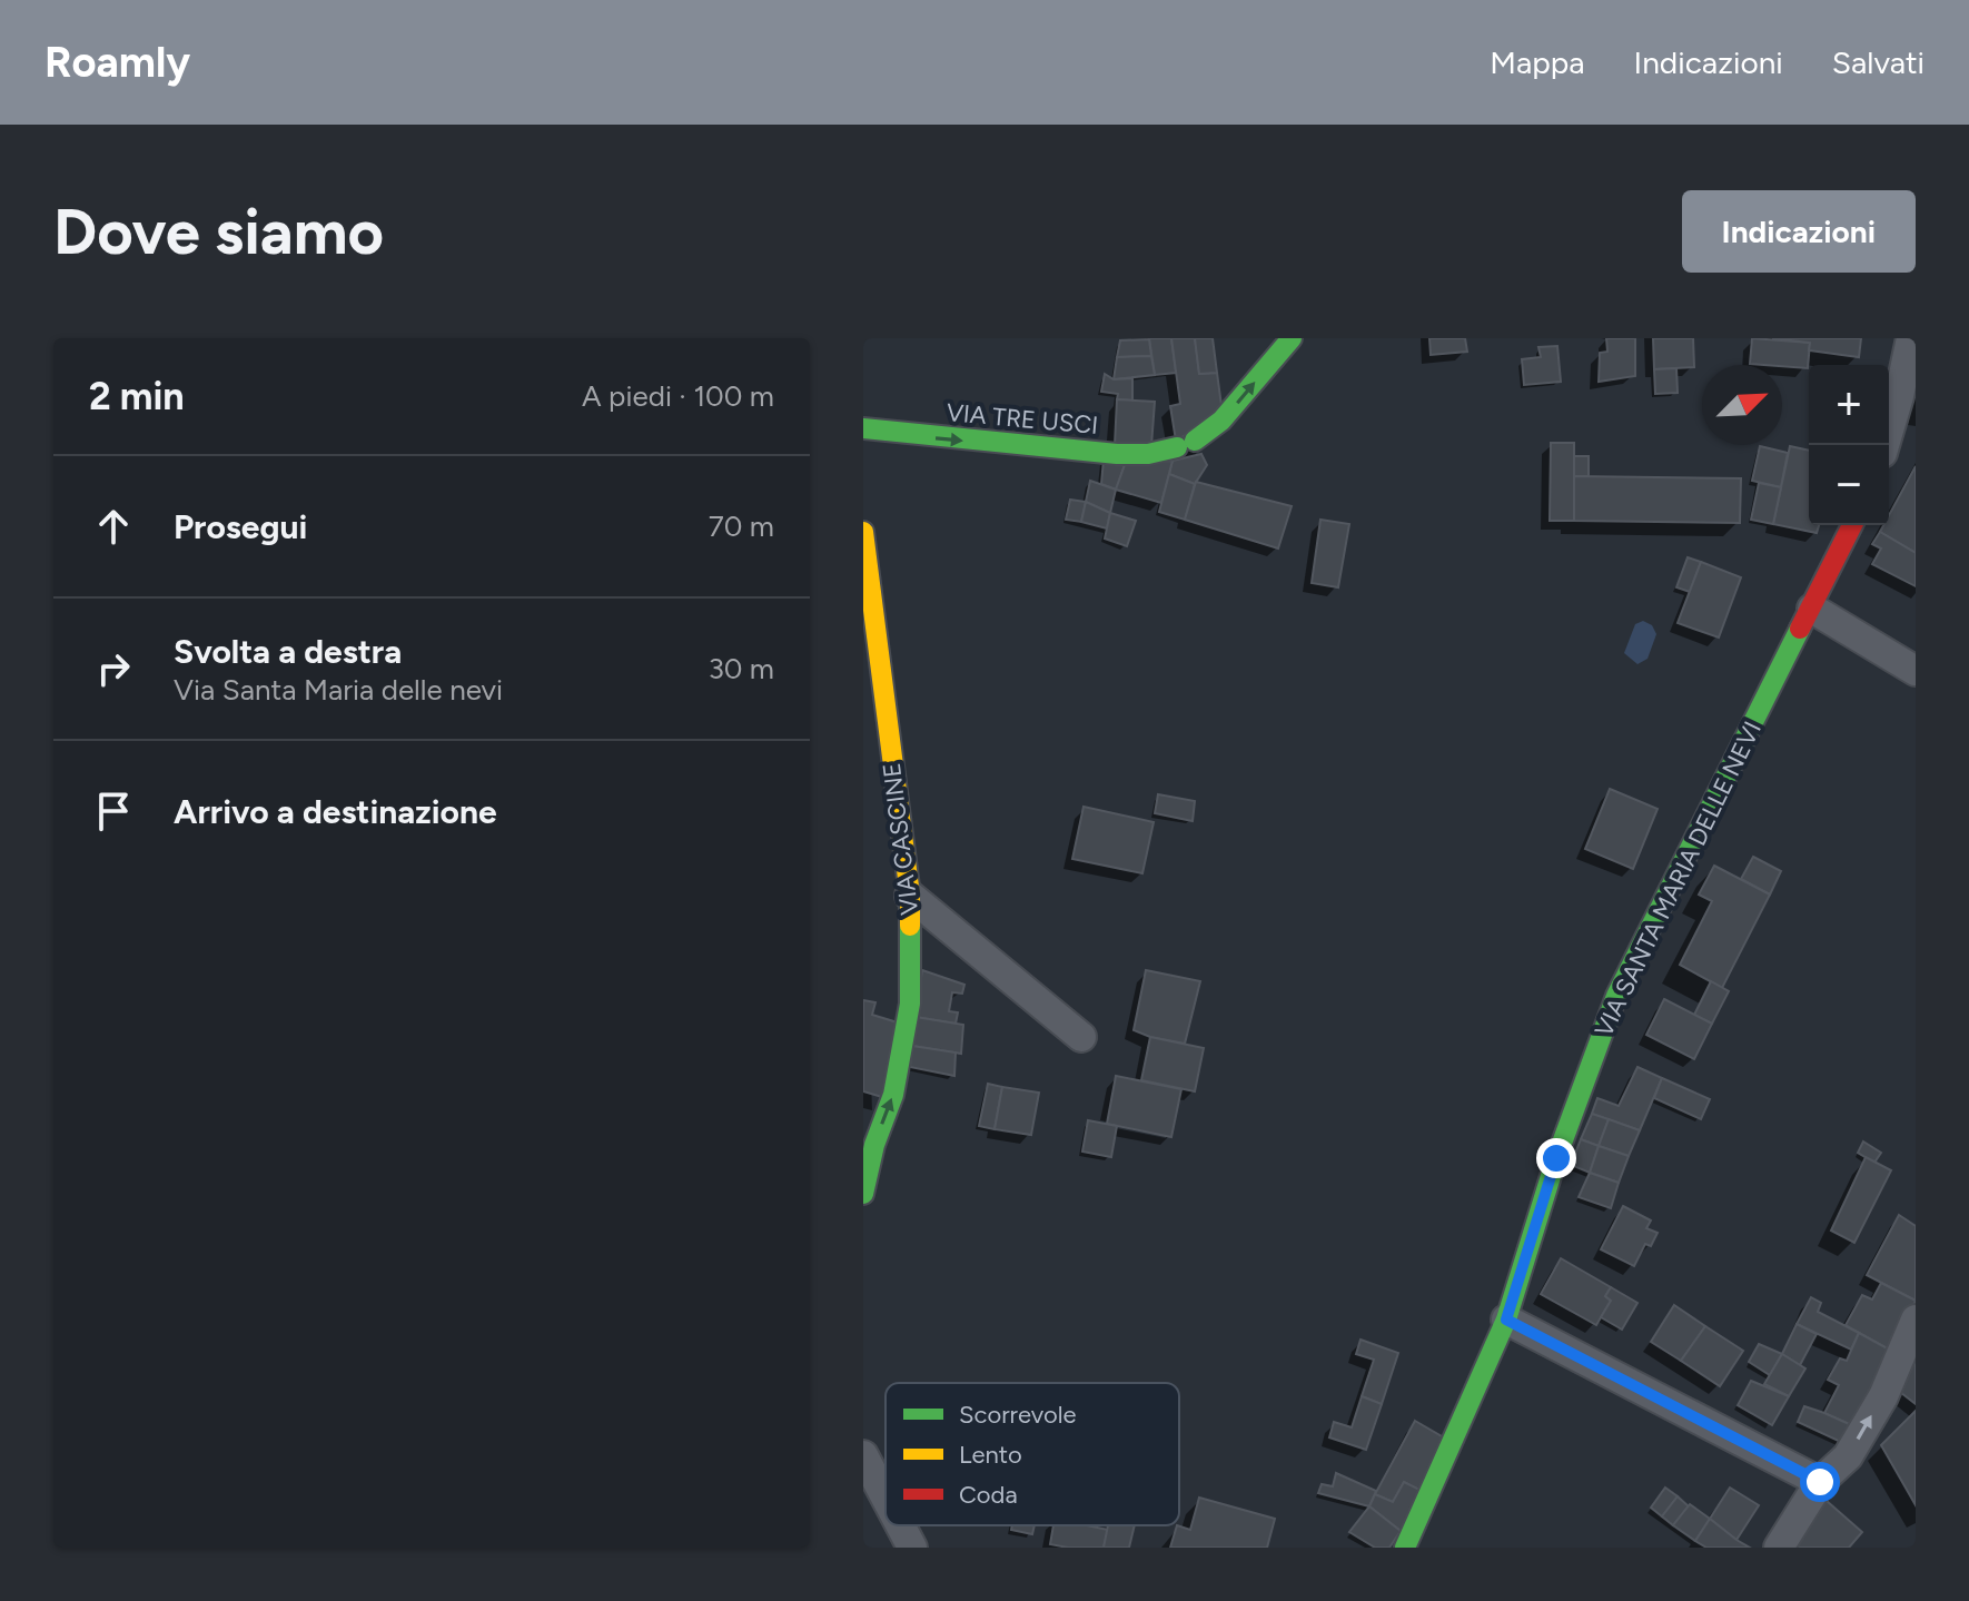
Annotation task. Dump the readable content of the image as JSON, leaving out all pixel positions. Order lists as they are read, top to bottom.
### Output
{
  "streets": {
    "street": ["VIA TRE USCI", "VIA CASCINE", "VIA SANTA MARIA DELLE NEVI"]
  },
  "one_way": ["VIA TRE USCI", "VIA CASCINE"],
  "legend": ["Scorrevole", "Lento", "Coda"],
  "north": "top right",
  "page": {
    "header": "Roamly",
    "nav": ["Mappa", "Indicazioni", "Salvati"],
    "buttons": "Indicazioni",
    "title": "Dove siamo",
    "heading": ["2 min", "A piedi · 100 m"],
    "map_buttons": ["+", "−"],
    "list": [
      ["Prosegui", "70 m"],
      ["Svolta a destra", "Via Santa Maria delle nevi", "30 m"],
      "Arrivo a destinazione"
    ]
  }
}
